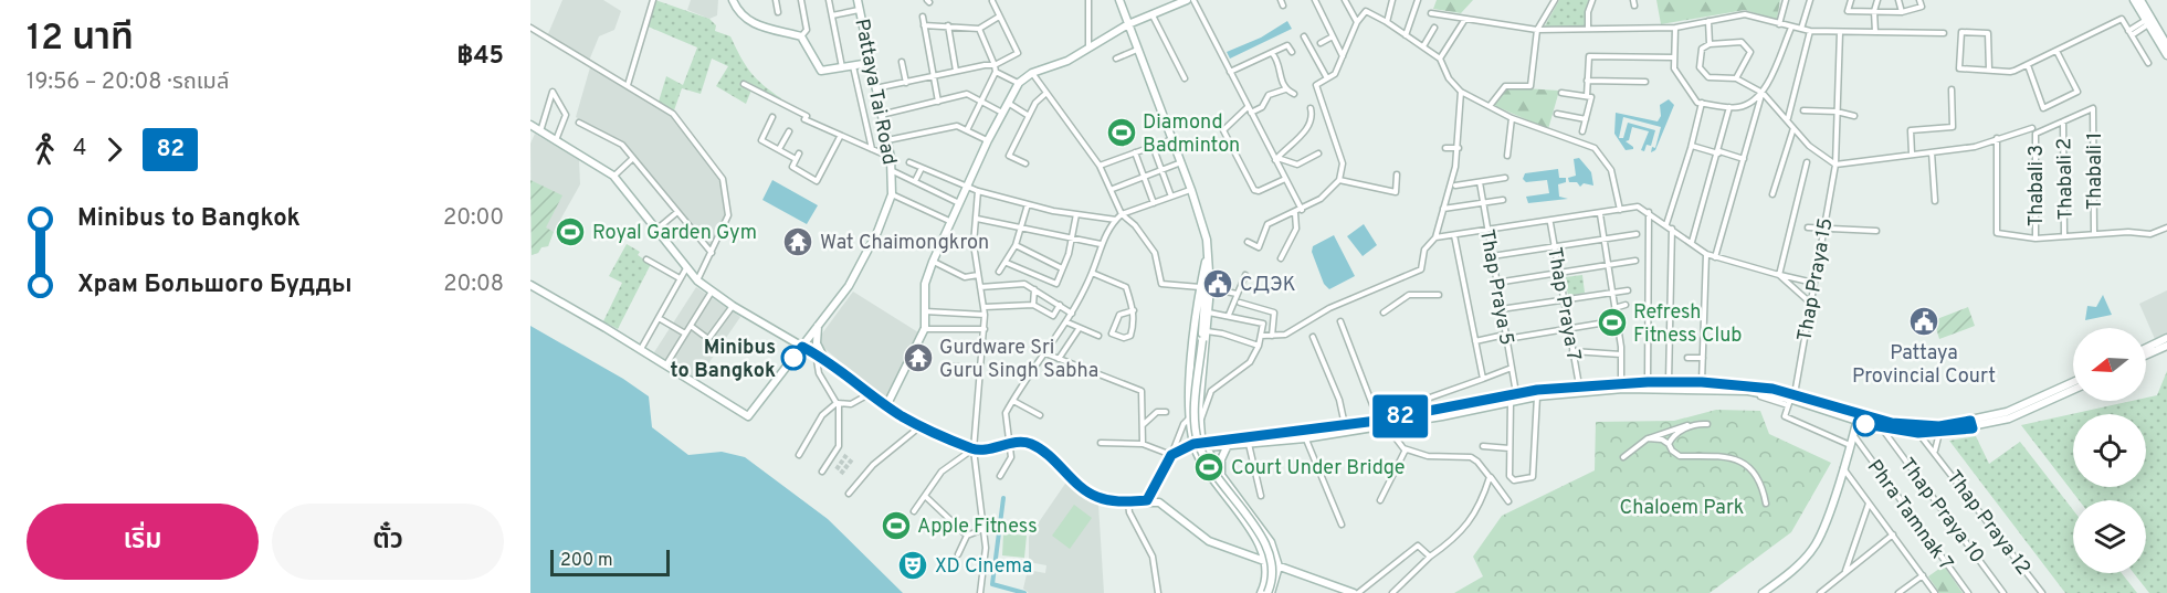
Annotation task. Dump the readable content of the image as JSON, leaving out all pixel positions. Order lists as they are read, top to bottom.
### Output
{
  "streets": {
    "main road": ["Pattaya Tai Road"],
    "street": [
      "Thabali 1",
      "Thabali 2",
      "Thabali 3",
      "Thap Praya 15",
      "Thap Praya 5",
      "Thap Praya 7",
      "Thap Praya 10",
      "Phra Tamnak 7",
      "Thap Praya 12"
    ]
  },
  "crossings": [
    ["Thabali 1", "Thabali 2"],
    ["Thabali 1", "Thabali 3"],
    ["Thabali 2", "Thabali 3"]
  ],
  "parks": ["Chaloem Park"],
  "places": {
    "sports": [
      "Diamond Badminton",
      "Royal Garden Gym",
      "Refresh Fitness Club",
      "Court Under Bridge",
      "Apple Fitness"
    ],
    "temple": ["Wat Chaimongkron", "Gurdware Sri Guru Singh Sabha"],
    "public building": ["СДЭК", "Pattaya Provincial Court"],
    "other": ["Minibus to Bangkok"],
    "theatre": ["XD Cinema"]
  },
  "lines": ["bus line 82"],
  "scale_bar": "200 m",
  "north": "left",
  "page": {
    "heading": ["12 นาที", "19:56 – 20:08 · รถเมล์", "฿45"],
    "on_map": "82",
    "legs": ["4", "82"],
    "list": [
      {
        "name": "Minibus to Bangkok",
        "value": "20:00"
      },
      {
        "name": "Храм Большого Будды",
        "value": "20:08"
      }
    ],
    "buttons": ["เริ่ม", "ตั๋ว"],
    "scale": "200 m"
  }
}
